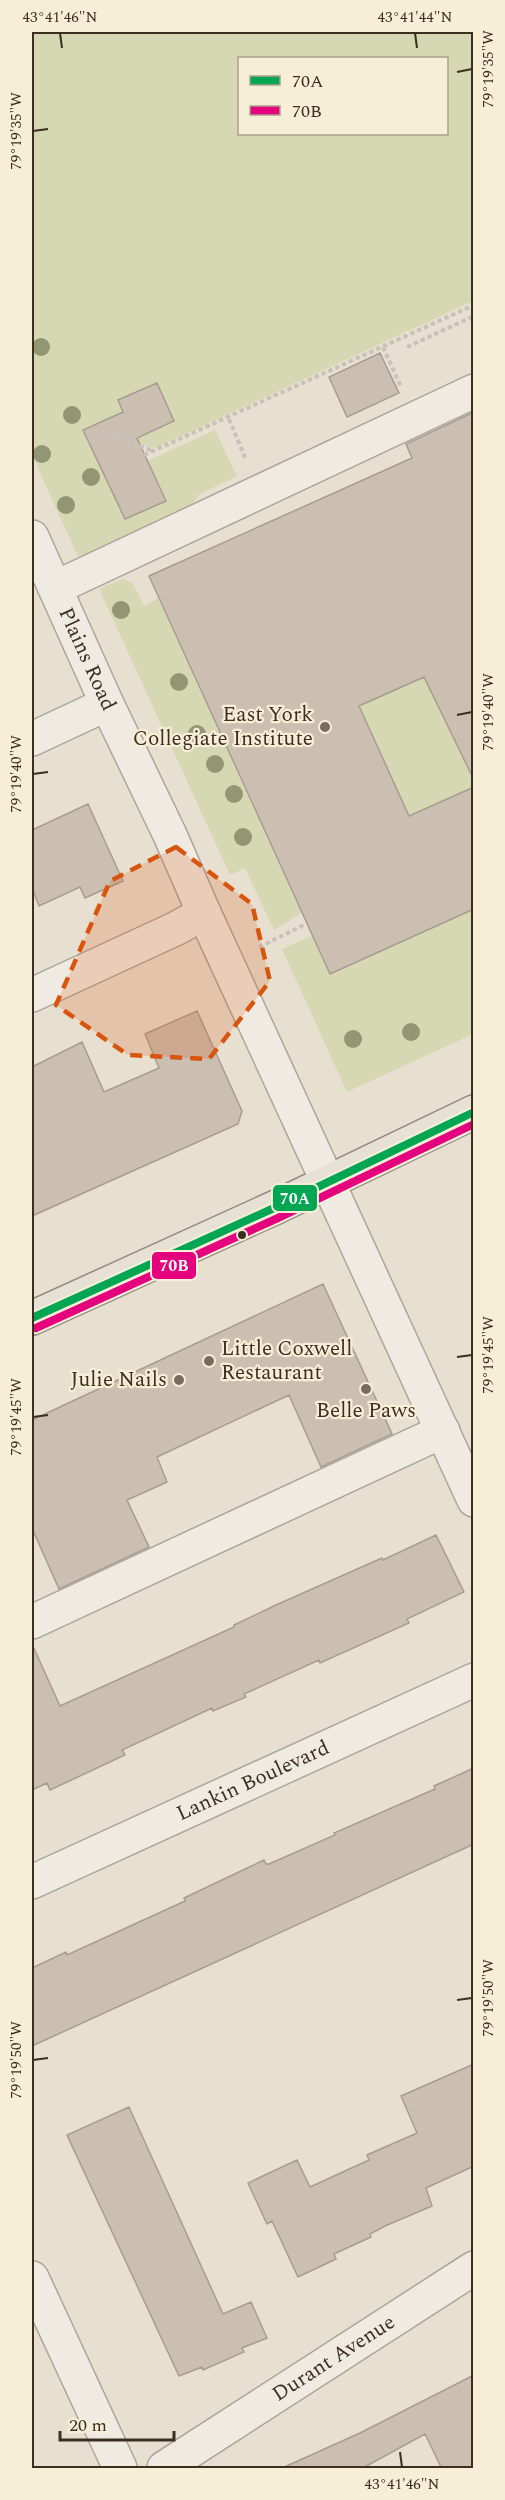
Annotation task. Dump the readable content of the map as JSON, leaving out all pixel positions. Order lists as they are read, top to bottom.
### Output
{
  "streets": {
    "street": ["Plains Road", "Lankin Boulevard", "Durant Avenue"]
  },
  "places": [
    "East York Collegiate Institute",
    "Little Coxwell Restaurant",
    "Julie Nails",
    "Belle Paws"
  ],
  "lines": ["transit line 70A", "transit line 70B"],
  "legend": ["70A", "70B"],
  "scale_bar": "20 m",
  "coordinates": [
    "43°41'46\"N",
    "43°41'44\"N",
    "79°19'35\"W",
    "79°19'40\"W",
    "79°19'45\"W",
    "79°19'50\"W"
  ]
}
